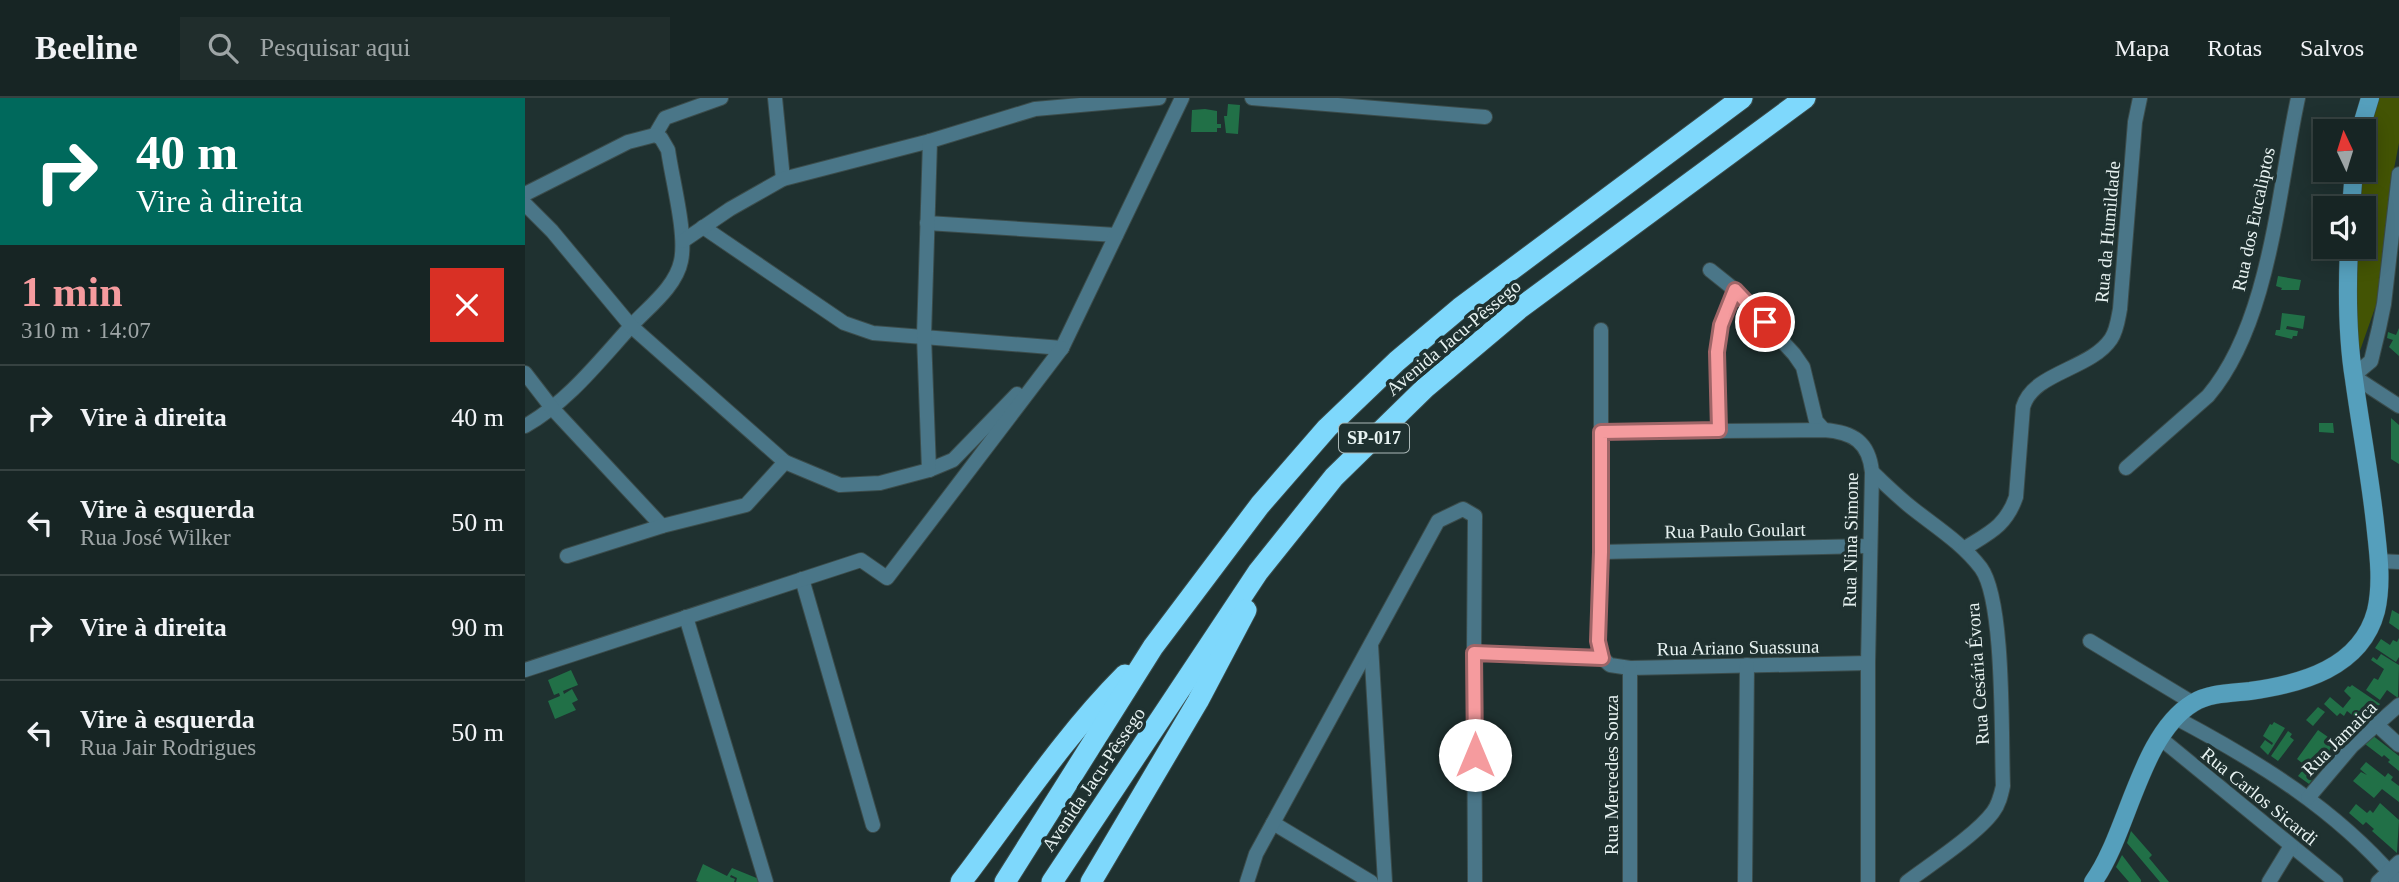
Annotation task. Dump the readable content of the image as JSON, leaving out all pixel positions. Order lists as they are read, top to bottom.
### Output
{
  "streets": {
    "highway": ["Avenida Jacu-Pêssego", "SP-017"],
    "street": [
      "Rua dos Eucaliptos",
      "Rua da Humildade",
      "Rua Paulo Goulart",
      "Rua Nina Simone",
      "Rua Ariano Suassuna",
      "Rua Cesária Évora",
      "Rua Jamaica",
      "Rua Mercedes Souza",
      "Rua Carlos Sicardi"
    ]
  },
  "crossings": [
    ["Rua da Humildade", "Rua Cesária Évora"],
    ["Rua Paulo Goulart", "Rua Nina Simone"],
    ["Rua Nina Simone", "Rua Ariano Suassuna"],
    ["Rua Nina Simone", "Rua Cesária Évora"],
    ["Rua Ariano Suassuna", "Rua Mercedes Souza"]
  ],
  "north": "top",
  "page": {
    "header": "Beeline",
    "search": "Pesquisar aqui",
    "nav": ["Mapa", "Rotas", "Salvos"],
    "turn": ["40 m", "Vire à direita"],
    "heading": ["1 min", "310 m · 14:07"],
    "list": [
      {
        "name": "Vire à direita",
        "value": "40 m"
      },
      {
        "name": "Vire à esquerda",
        "note": "Rua José Wilker",
        "value": "50 m"
      },
      {
        "name": "Vire à direita",
        "value": "90 m"
      },
      {
        "name": "Vire à esquerda",
        "note": "Rua Jair Rodrigues",
        "value": "50 m"
      }
    ]
  }
}
